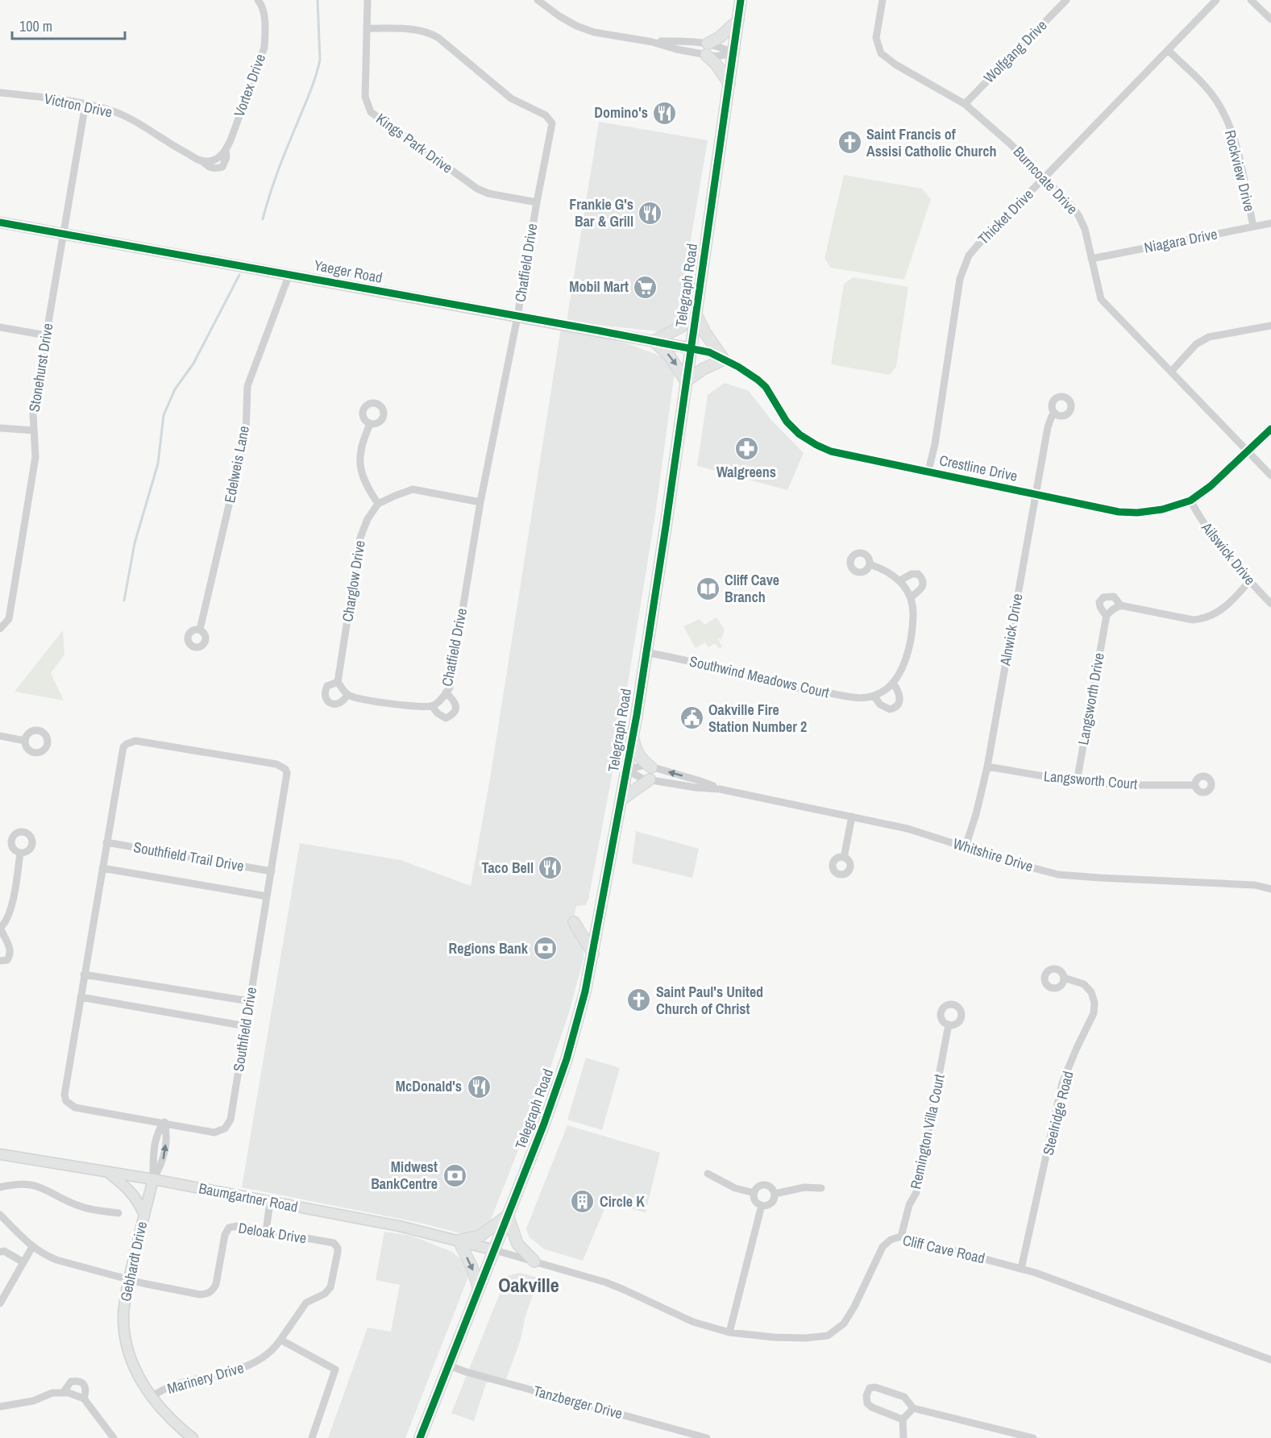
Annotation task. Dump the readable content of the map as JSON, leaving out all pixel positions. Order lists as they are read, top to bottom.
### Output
{
  "streets": {
    "main road": ["Telegraph Road"],
    "street": [
      "Wolfgang Drive",
      "Vortex Drive",
      "Victron Drive",
      "Kings Park Drive",
      "Rockview Drive",
      "Burncoate Drive",
      "Thicket Drive",
      "Niagara Drive",
      "Chatfield Drive",
      "Yaeger Road",
      "Stonehurst Drive",
      "Edelweis Lane",
      "Crestline Drive",
      "Ailswick Drive",
      "Charglow Drive",
      "Alnwick Drive",
      "Southwind Meadows Court",
      "Langsworth Drive",
      "Langsworth Court",
      "Whitshire Drive",
      "Southfield Trail Drive",
      "Southfield Drive",
      "Steelridge Road",
      "Remington Villa Court",
      "Baumgartner Road",
      "Deloak Drive",
      "Cliff Cave Road",
      "Gebhardt Drive",
      "Marinery Drive",
      "Tanzberger Drive"
    ]
  },
  "crossings": [
    ["Wolfgang Drive", "Burncoate Drive"],
    ["Vortex Drive", "Victron Drive"],
    ["Victron Drive", "Stonehurst Drive"],
    ["Kings Park Drive", "Chatfield Drive"],
    ["Rockview Drive", "Thicket Drive"],
    ["Rockview Drive", "Niagara Drive"],
    ["Burncoate Drive", "Thicket Drive"],
    ["Burncoate Drive", "Niagara Drive"],
    ["Burncoate Drive", "Crestline Drive"],
    ["Thicket Drive", "Crestline Drive"],
    ["Chatfield Drive", "Yaeger Road"],
    ["Yaeger Road", "Telegraph Road"],
    ["Yaeger Road", "Stonehurst Drive"],
    ["Yaeger Road", "Edelweis Lane"],
    ["Yaeger Road", "Crestline Drive"],
    ["Telegraph Road", "Crestline Drive"],
    ["Telegraph Road", "Southwind Meadows Court"],
    ["Telegraph Road", "Whitshire Drive"],
    ["Telegraph Road", "Baumgartner Road"],
    ["Telegraph Road", "Cliff Cave Road"],
    ["Telegraph Road", "Tanzberger Drive"],
    ["Crestline Drive", "Ailswick Drive"],
    ["Crestline Drive", "Alnwick Drive"],
    ["Ailswick Drive", "Langsworth Drive"],
    ["Alnwick Drive", "Langsworth Court"],
    ["Alnwick Drive", "Whitshire Drive"],
    ["Langsworth Drive", "Langsworth Court"],
    ["Southfield Trail Drive", "Southfield Drive"],
    ["Steelridge Road", "Cliff Cave Road"],
    ["Remington Villa Court", "Cliff Cave Road"],
    ["Baumgartner Road", "Cliff Cave Road"],
    ["Baumgartner Road", "Gebhardt Drive"],
    ["Deloak Drive", "Gebhardt Drive"],
    ["Deloak Drive", "Marinery Drive"],
    ["Gebhardt Drive", "Marinery Drive"]
  ],
  "districts": ["Oakville"],
  "places": {
    "restaurant": [
      "Domino's",
      "Frankie G's Bar & Grill",
      "Taco Bell",
      "McDonald's"
    ],
    "church": ["Saint Francis of Assisi Catholic Church", "Saint Paul's United Church of Christ"],
    "supermarket": ["Mobil Mart"],
    "pharmacy": ["Walgreens"],
    "library": ["Cliff Cave Branch"],
    "public building": ["Oakville Fire Station Number 2"],
    "bank": ["Regions Bank", "Midwest BankCentre"],
    "building": ["Circle K"]
  },
  "scale_bar": "100 m"
}
